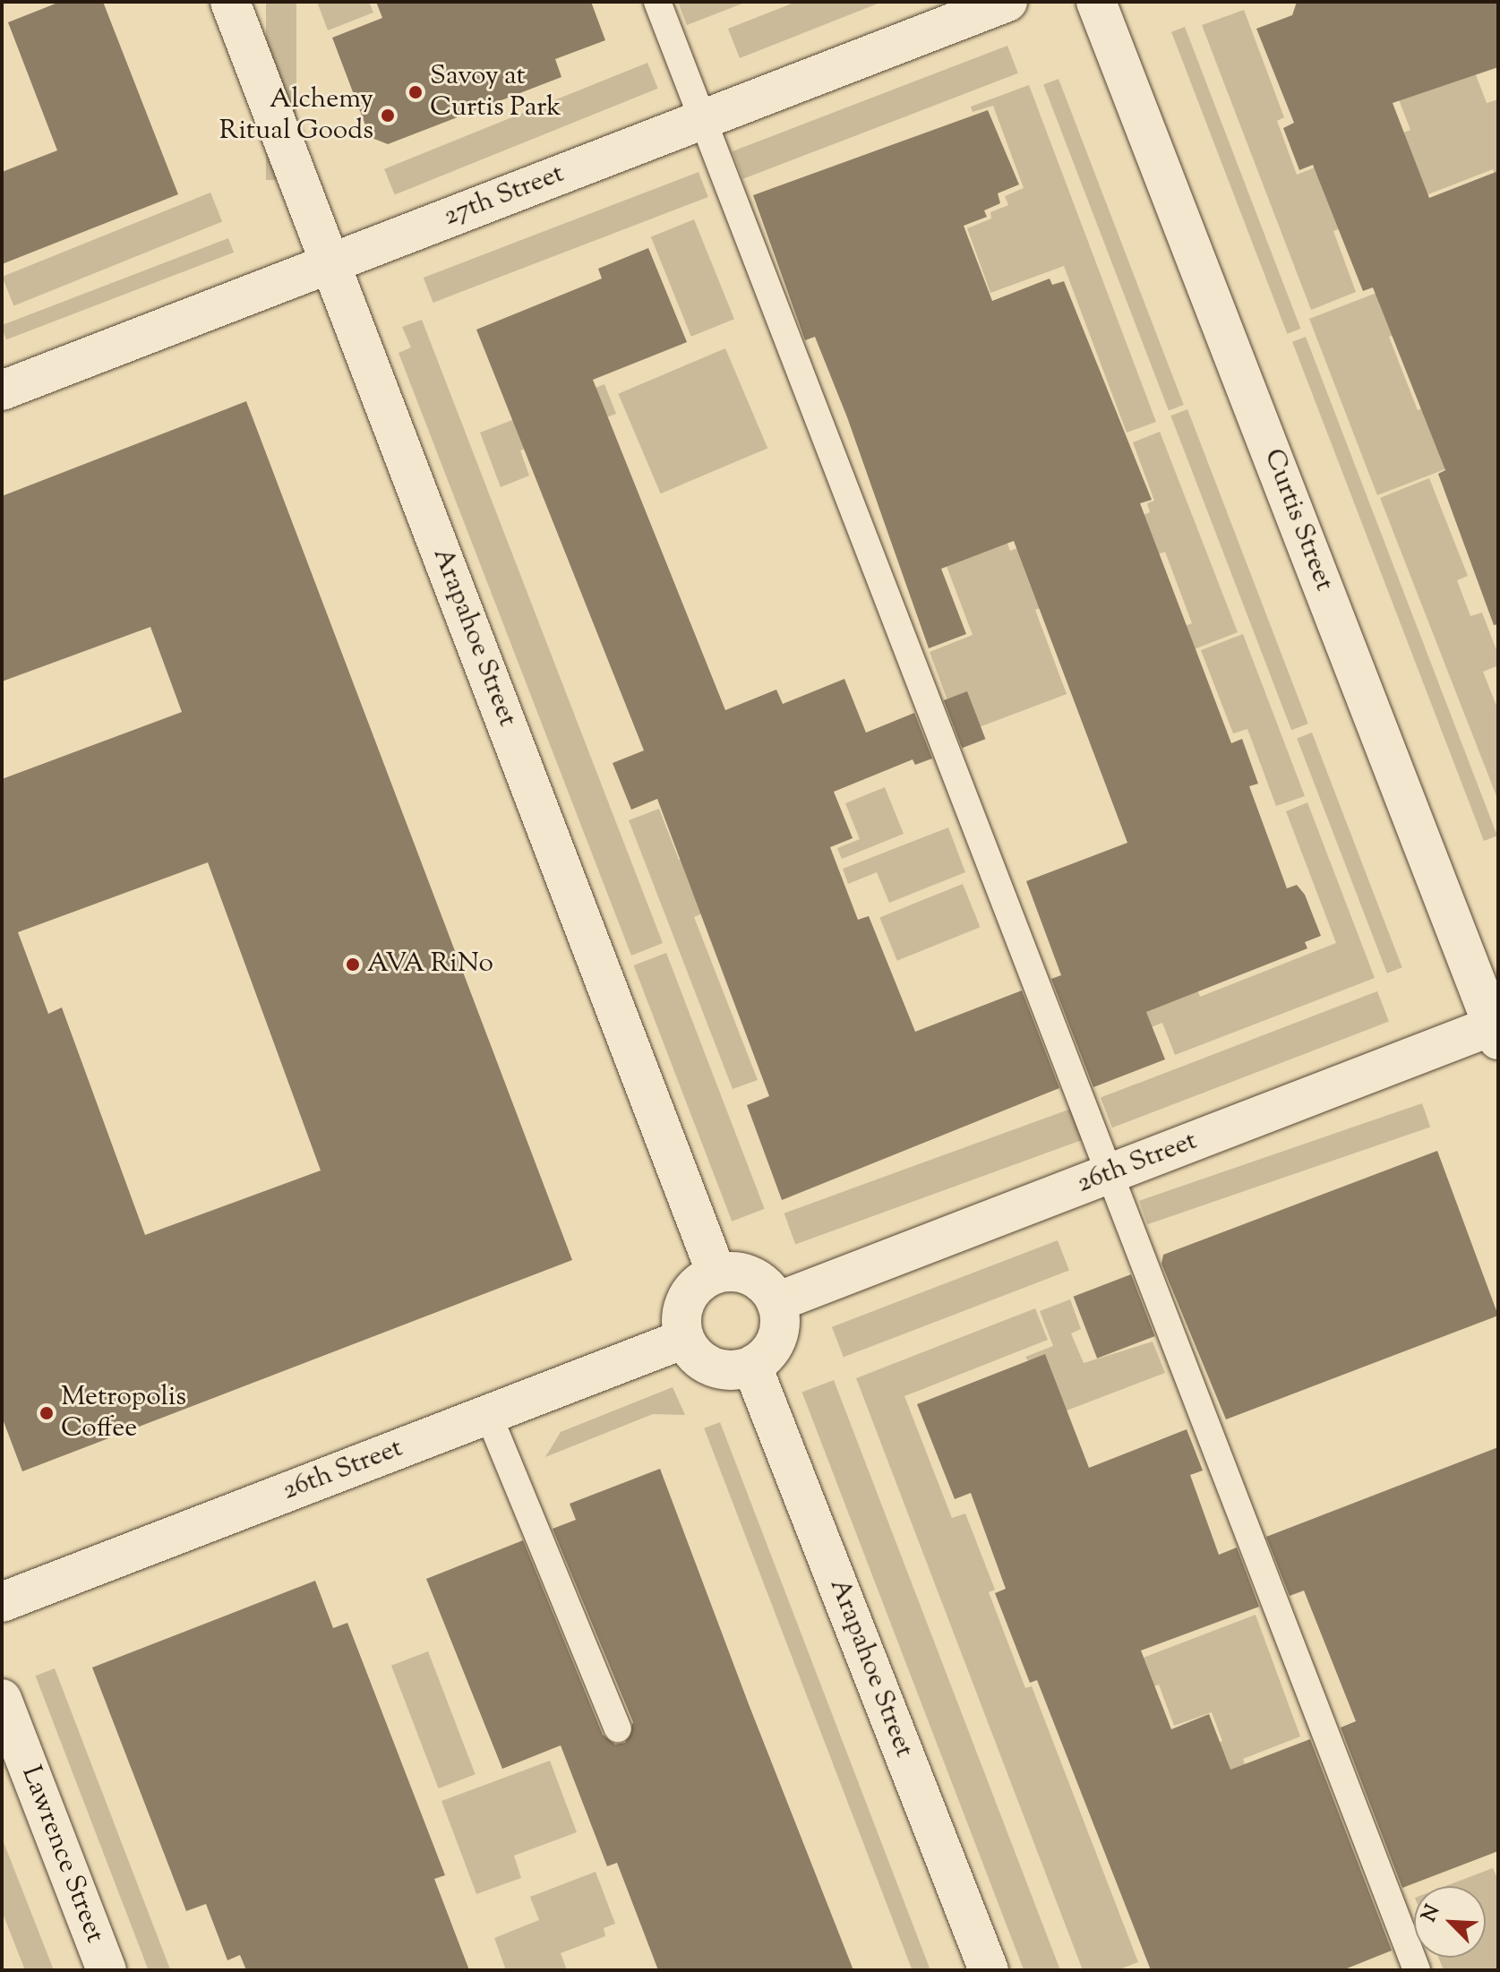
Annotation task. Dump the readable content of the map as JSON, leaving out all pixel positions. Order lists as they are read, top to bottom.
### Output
{
  "streets": {
    "street": [
      "27th Street",
      "Curtis Street",
      "Arapahoe Street",
      "26th Street",
      "Lawrence Street"
    ]
  },
  "crossings": [
    ["27th Street", "Arapahoe Street"],
    ["Curtis Street", "26th Street"],
    ["Arapahoe Street", "26th Street"]
  ],
  "places": [
    "Savoy at Curtis Park",
    "Alchemy Ritual Goods",
    "AVA RiNo",
    "Metropolis Coffee"
  ],
  "north": "top left"
}
